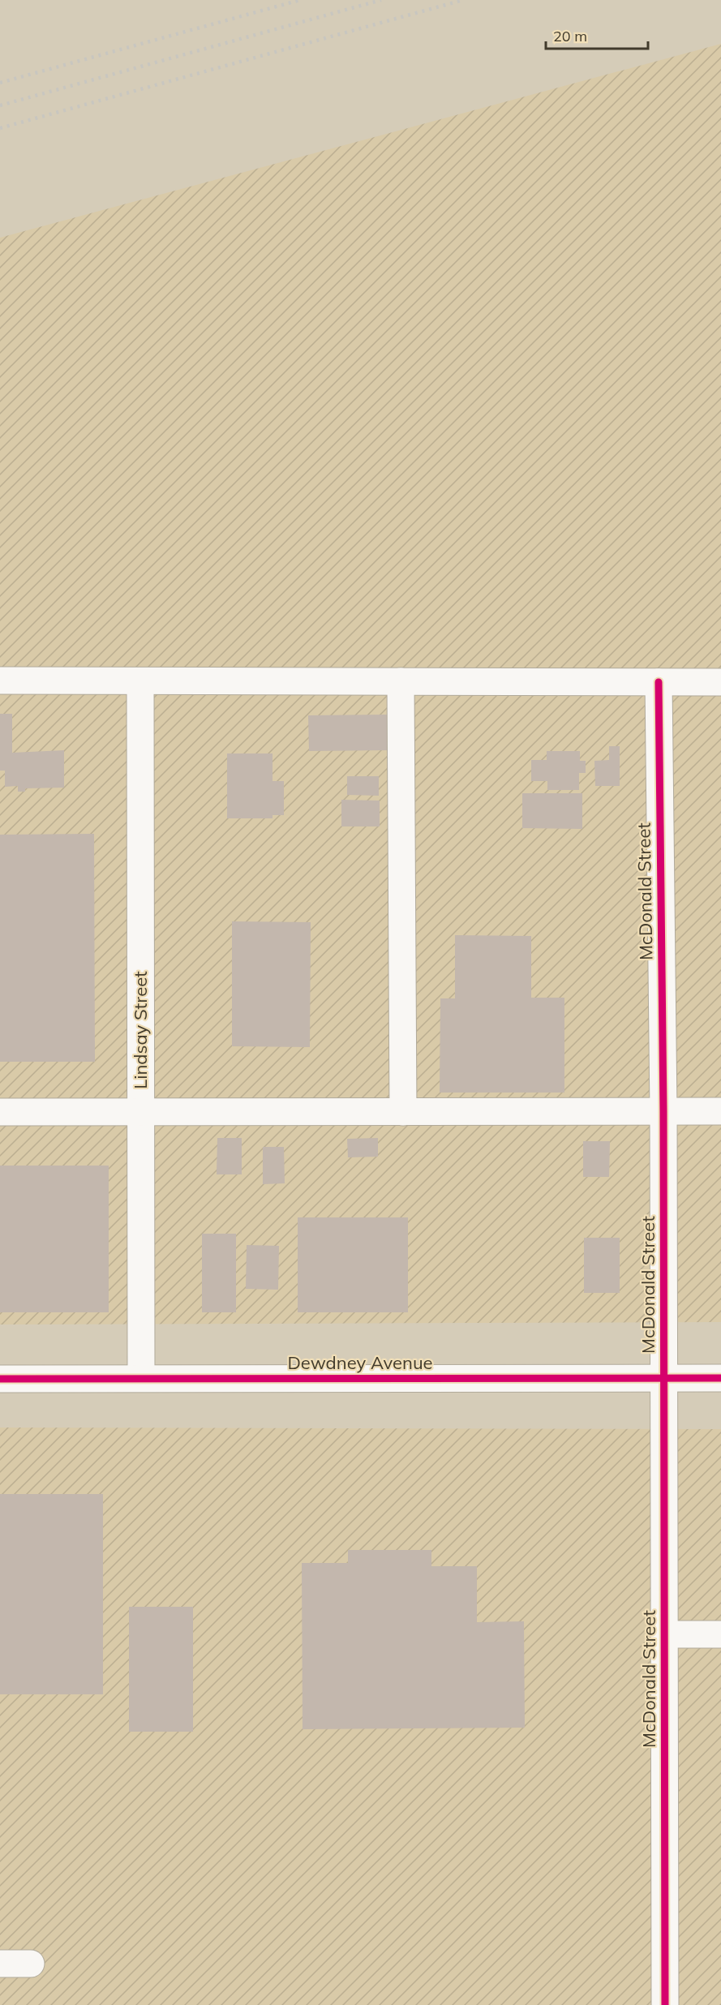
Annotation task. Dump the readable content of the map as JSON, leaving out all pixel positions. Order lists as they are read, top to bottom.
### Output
{
  "streets": {
    "street": ["McDonald Street", "Lindsay Street", "Dewdney Avenue"]
  },
  "crossings": [
    ["McDonald Street", "Dewdney Avenue"],
    ["Lindsay Street", "Dewdney Avenue"]
  ],
  "scale_bar": "20 m"
}
